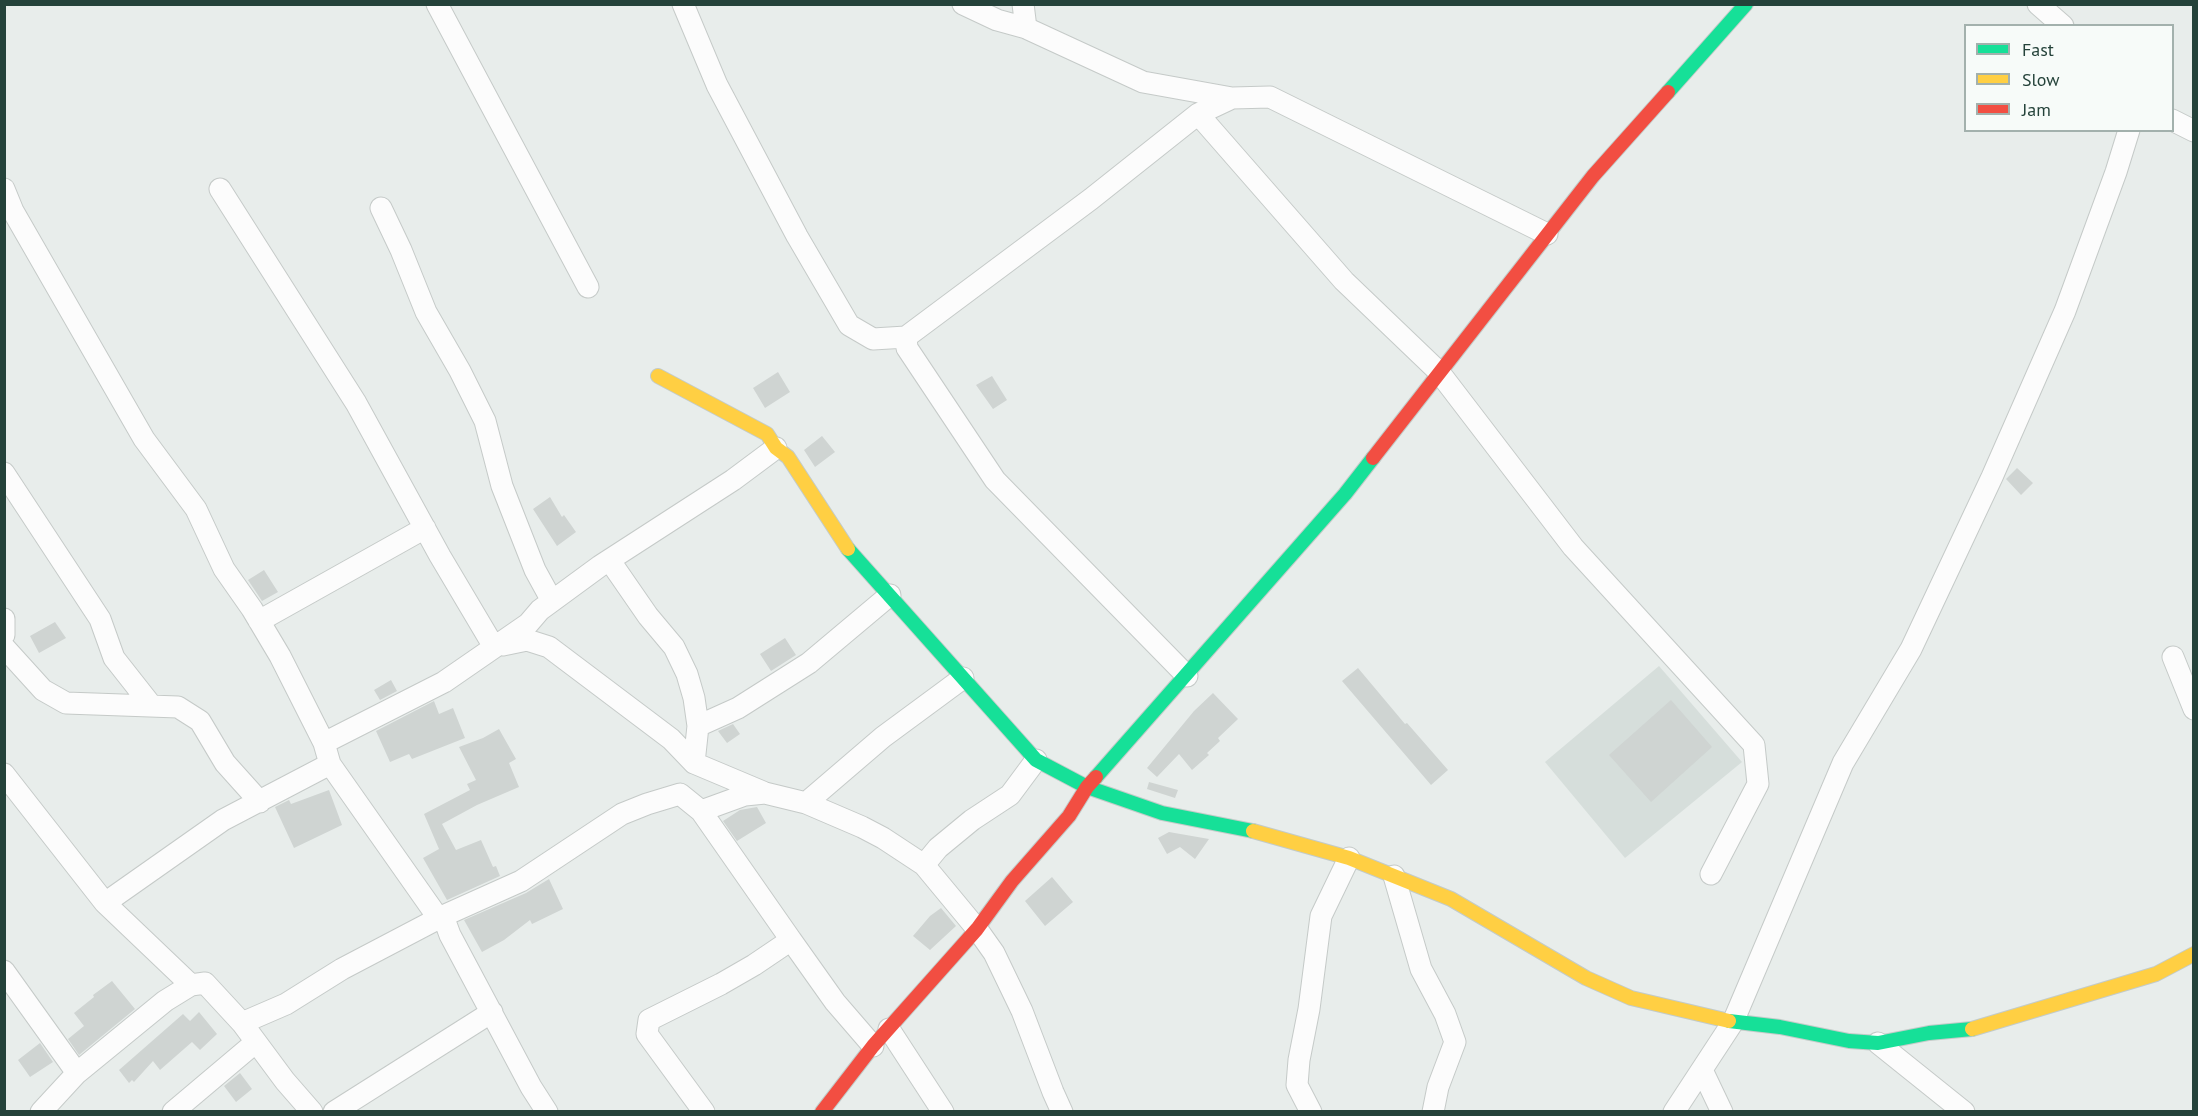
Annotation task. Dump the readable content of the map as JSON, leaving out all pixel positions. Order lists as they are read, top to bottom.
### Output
{
  "legend": ["Fast", "Slow", "Jam"]
}
